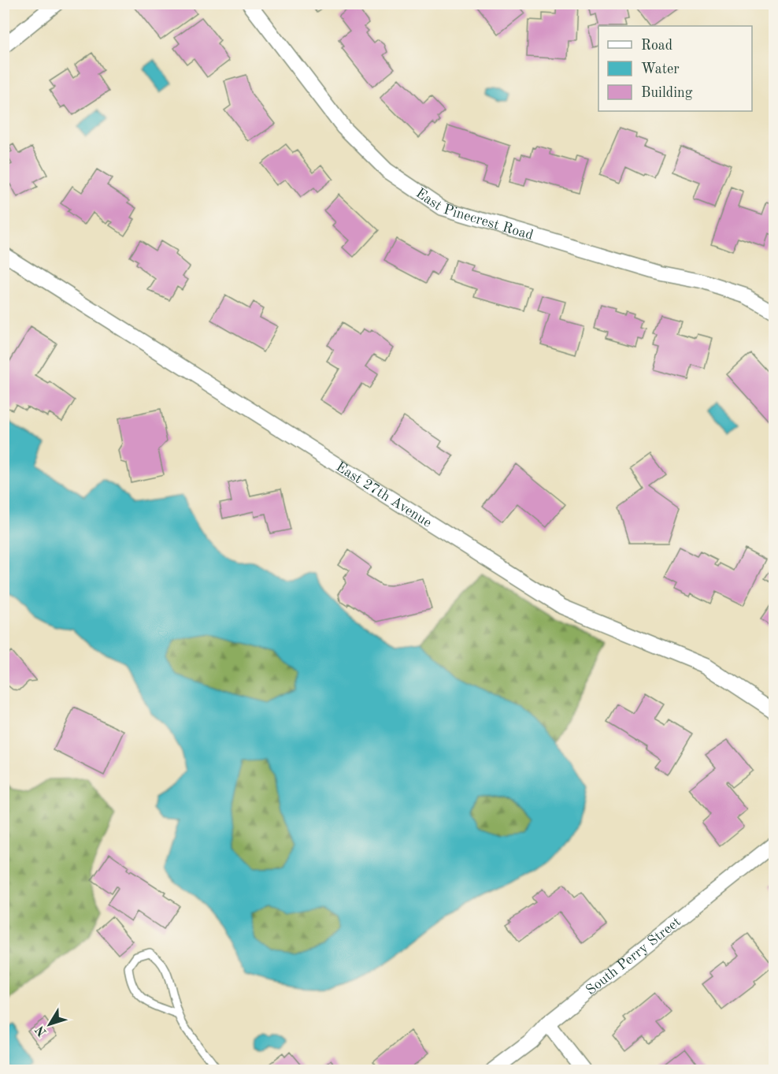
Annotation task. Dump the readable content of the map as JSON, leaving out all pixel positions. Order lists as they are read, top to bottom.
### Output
{
  "streets": {
    "street": ["East Pinecrest Road", "East 27th Avenue", "South Perry Street"]
  },
  "legend": ["Road", "Water", "Building"],
  "north": "bottom left"
}
